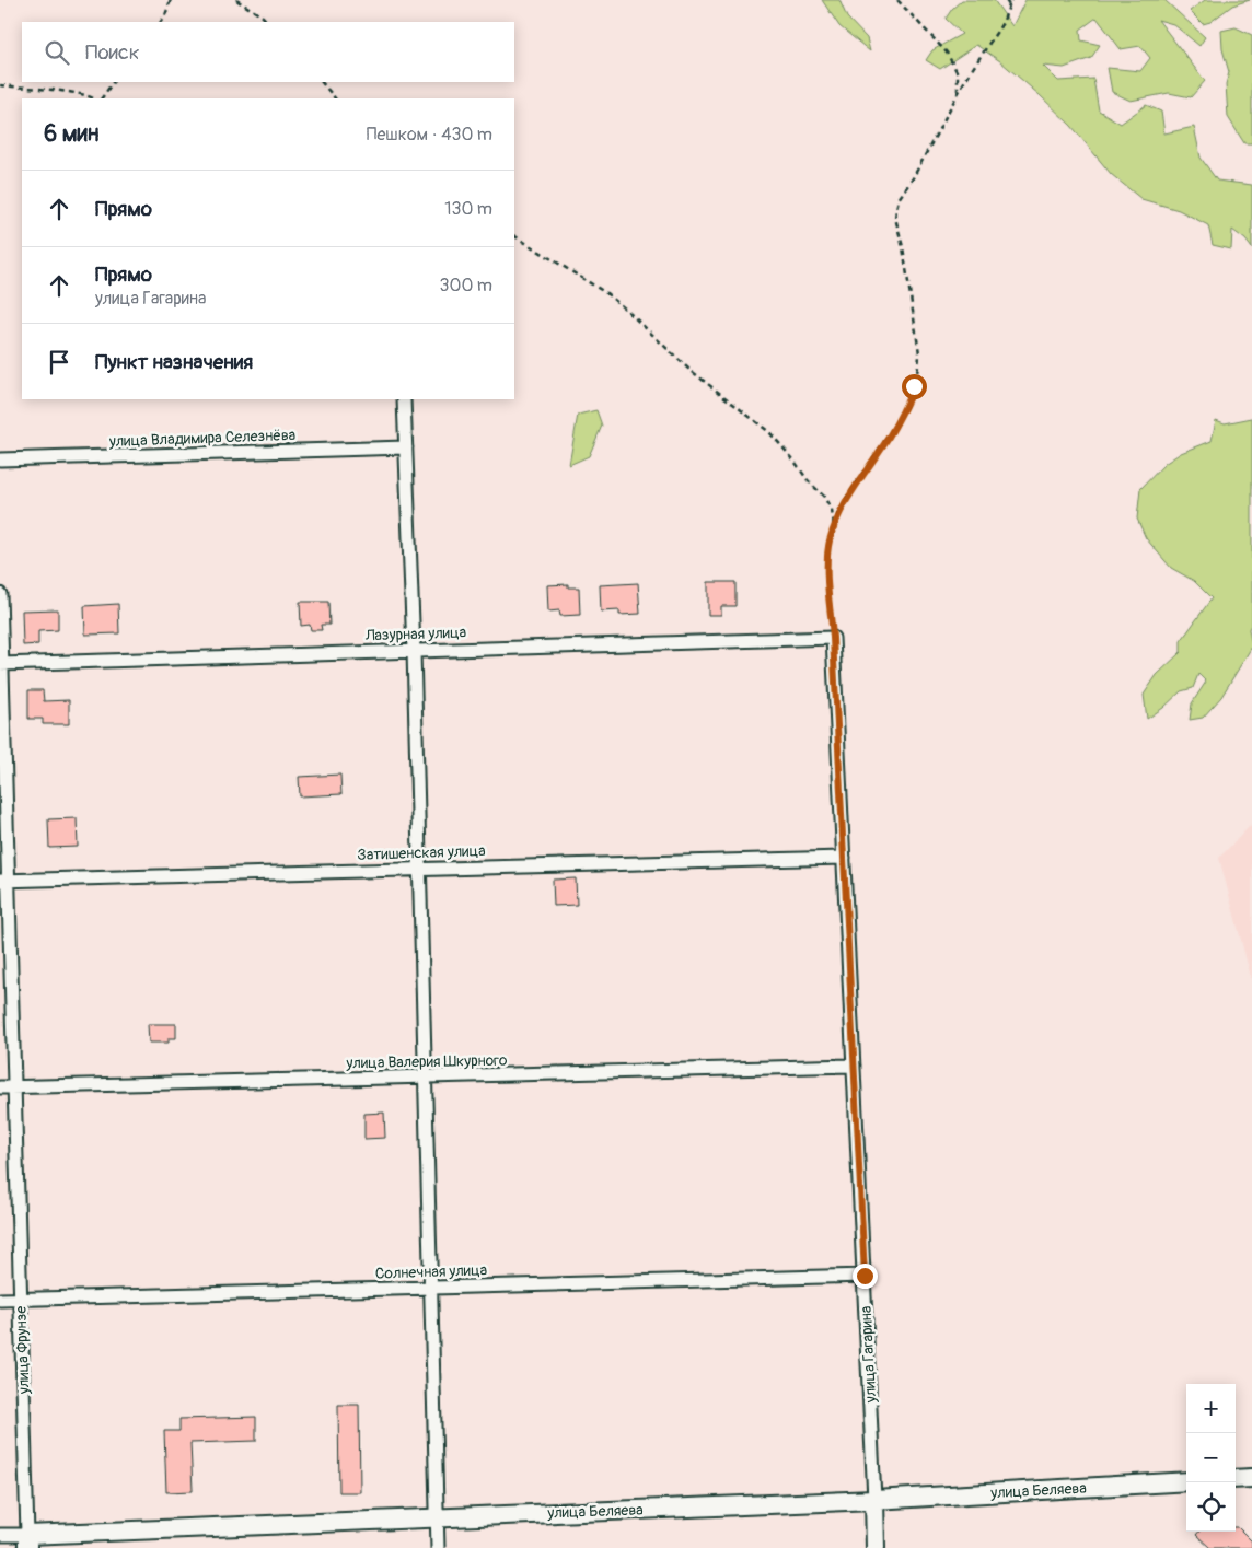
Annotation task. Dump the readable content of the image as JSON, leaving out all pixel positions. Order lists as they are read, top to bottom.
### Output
{
  "streets": {
    "street": [
      "улица Владимира Селезнёва",
      "Лазурная улица",
      "Затишенская улица",
      "улица Валерия Шкурного",
      "Солнечная улица",
      "улица Фрунзе",
      "улица Гагарина",
      "улица Беляева"
    ]
  },
  "crossings": [
    ["Лазурная улица", "улица Фрунзе"],
    ["Лазурная улица", "улица Гагарина"],
    ["Затишенская улица", "улица Фрунзе"],
    ["Затишенская улица", "улица Гагарина"],
    ["улица Валерия Шкурного", "улица Фрунзе"],
    ["улица Валерия Шкурного", "улица Гагарина"],
    ["Солнечная улица", "улица Фрунзе"],
    ["Солнечная улица", "улица Гагарина"],
    ["улица Фрунзе", "улица Беляева"],
    ["улица Гагарина", "улица Беляева"]
  ],
  "page": {
    "search": "Поиск",
    "heading": ["6 мин", "Пешком · 430 m"],
    "list": [
      ["Прямо", "130 m"],
      ["Прямо", "улица Гагарина", "300 m"],
      "Пункт назначения"
    ],
    "map_buttons": ["+", "−"]
  }
}
